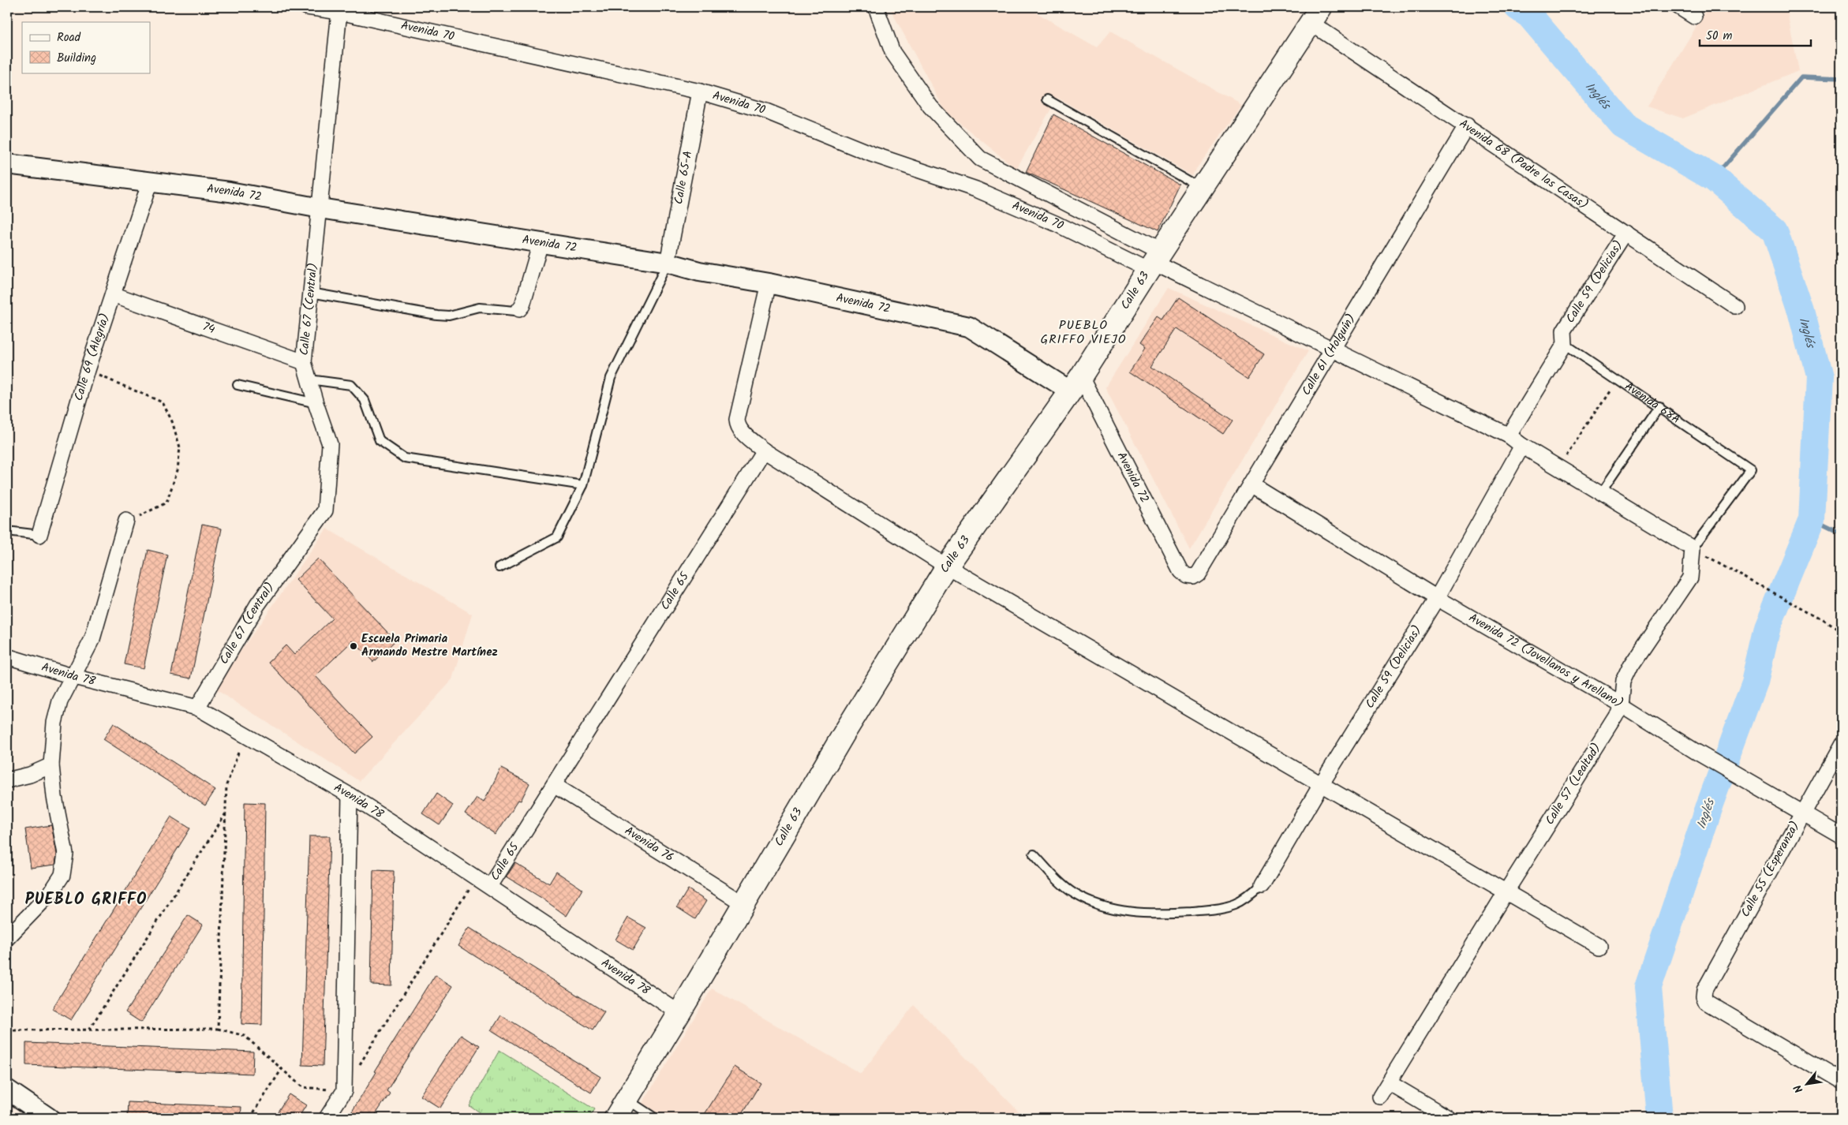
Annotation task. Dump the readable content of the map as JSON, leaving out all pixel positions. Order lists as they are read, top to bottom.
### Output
{
  "streets": {
    "main road": ["Calle 63"],
    "street": [
      "Avenida 70",
      "Avenida 68 (Padre las Casas)",
      "Calle 65-A",
      "Avenida 72",
      "Calle 59 (Delicias)",
      "Calle 67 (Central)",
      "74",
      "Calle 61 (Holguín)",
      "Calle 69 (Alegría)",
      "Calle 65",
      "Avenida 72 (Jovellanos y Arellano)",
      "Avenida 78",
      "Calle 57 (Lealtad)",
      "Avenida 76",
      "Calle 55 (Esperanza)"
    ],
    "lane": ["Avenida 68A"]
  },
  "crossings": [
    ["Avenida 70", "Calle 65-A"],
    ["Avenida 70", "Calle 63"],
    ["Avenida 70", "Calle 67 (Central)"],
    ["Avenida 68 (Padre las Casas)", "Calle 59 (Delicias)"],
    ["Avenida 68 (Padre las Casas)", "Calle 63"],
    ["Avenida 68 (Padre las Casas)", "Calle 61 (Holguín)"],
    ["Calle 65-A", "Avenida 72"],
    ["Avenida 72", "Calle 63"],
    ["Avenida 72", "Calle 67 (Central)"],
    ["Avenida 72", "Calle 61 (Holguín)"],
    ["Avenida 72", "Calle 69 (Alegría)"],
    ["Calle 59 (Delicias)", "Avenida 68A"],
    ["Calle 59 (Delicias)", "Avenida 72 (Jovellanos y Arellano)"],
    ["Calle 63", "Avenida 78"],
    ["Calle 63", "Avenida 76"],
    ["Calle 67 (Central)", "74"],
    ["Calle 67 (Central)", "Avenida 78"],
    ["74", "Calle 69 (Alegría)"],
    ["Calle 61 (Holguín)", "Avenida 72 (Jovellanos y Arellano)"],
    ["Avenida 68A", "Calle 57 (Lealtad)"],
    ["Calle 65", "Avenida 78"],
    ["Calle 65", "Avenida 76"],
    ["Avenida 72 (Jovellanos y Arellano)", "Calle 57 (Lealtad)"],
    ["Avenida 72 (Jovellanos y Arellano)", "Calle 55 (Esperanza)"]
  ],
  "districts": ["PUEBLO GRIFFO VIEJO", "PUEBLO GRIFFO"],
  "water": ["Inglés"],
  "places": ["Escuela Primaria Armando Mestre Martínez"],
  "legend": ["Road", "Building"],
  "scale_bar": "50 m",
  "north": "bottom left"
}
